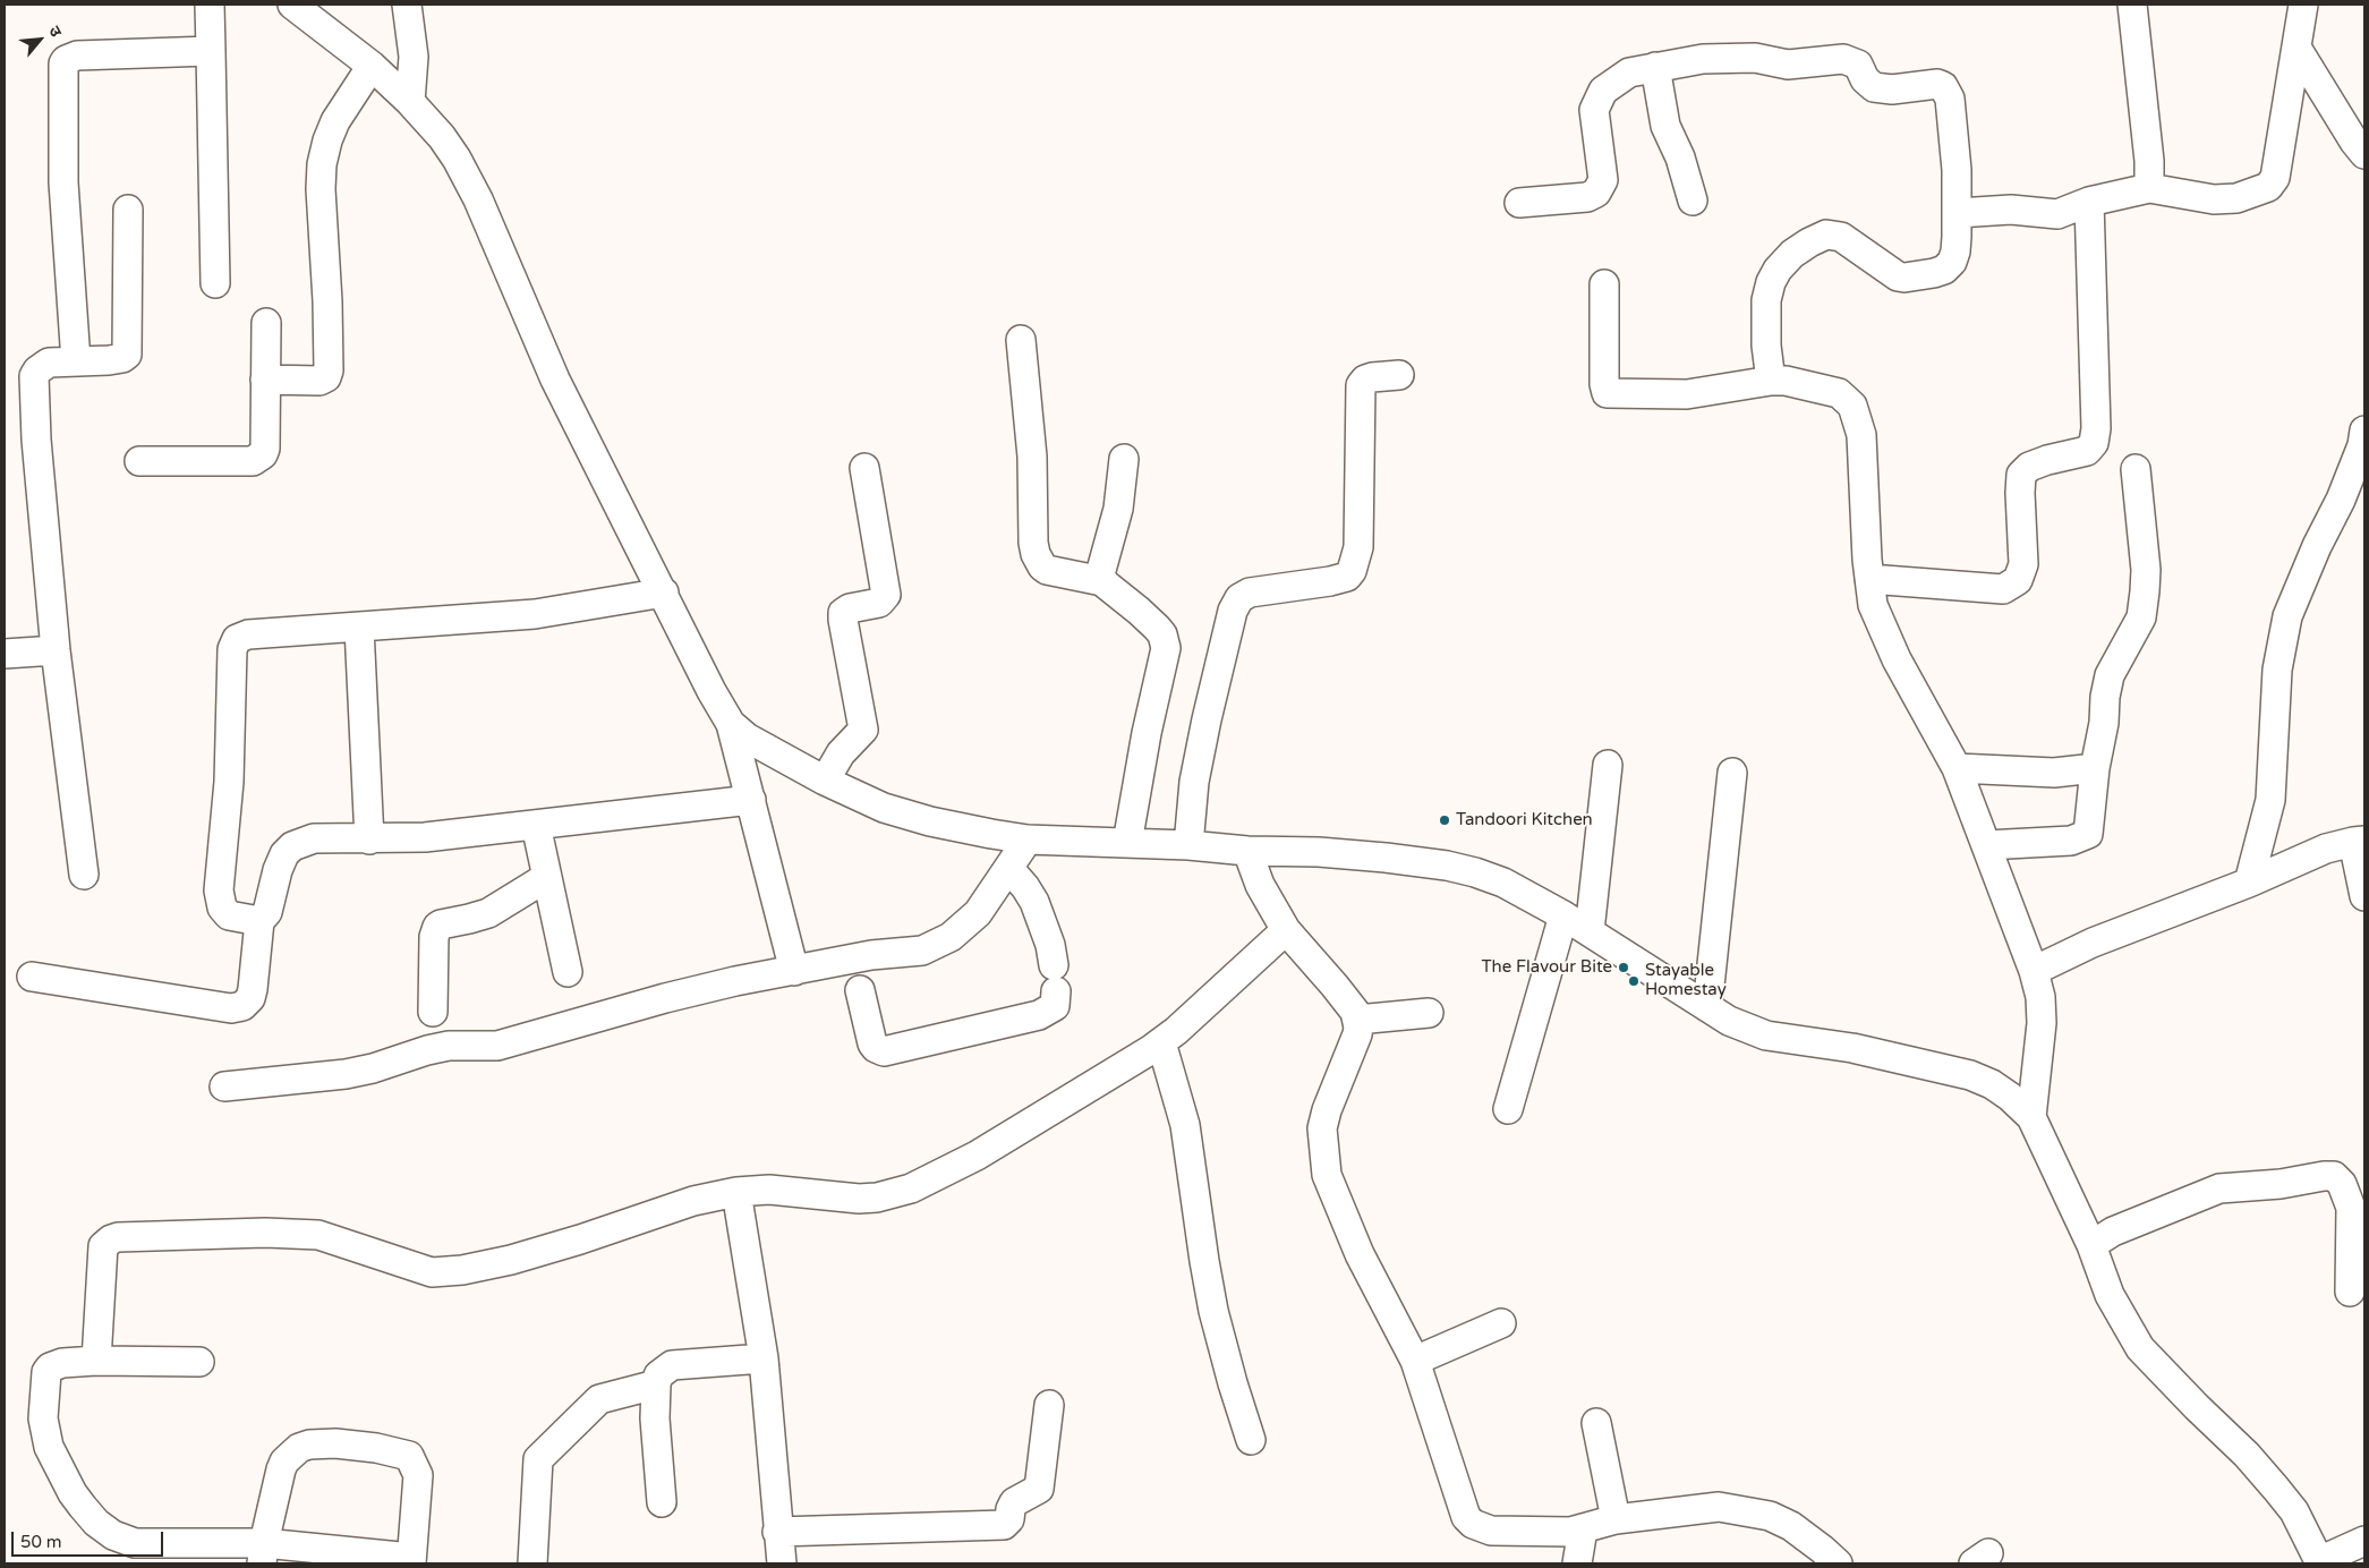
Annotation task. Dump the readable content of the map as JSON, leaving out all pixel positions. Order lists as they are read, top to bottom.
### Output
{
  "places": ["Tandoori Kitchen", "The Flavour Bite", "Stayable Homestay"],
  "scale_bar": "50 m",
  "north": "top right"
}
